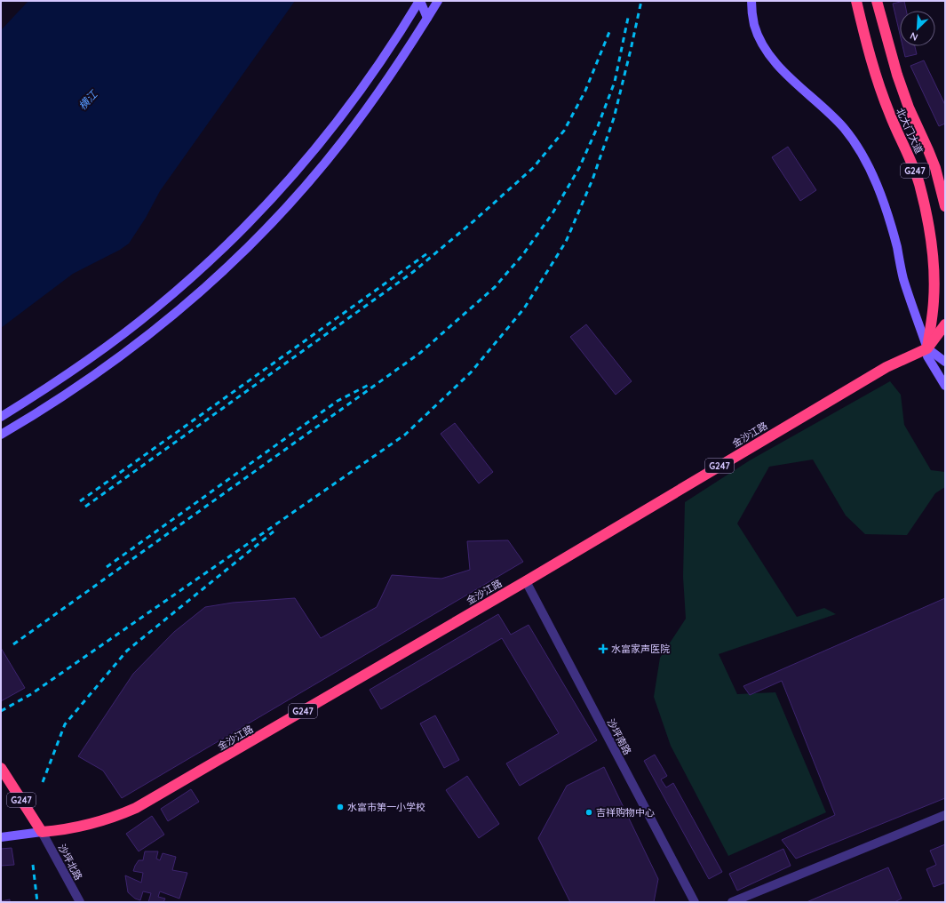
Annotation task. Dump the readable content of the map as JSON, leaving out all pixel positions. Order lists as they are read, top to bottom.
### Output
{
  "streets": {
    "highway": ["北大门大道", "G247", "金沙江路"],
    "street": ["沙坪南路", "沙坪北路"]
  },
  "crossings": [
    ["北大门大道", "金沙江路"],
    ["G247", "金沙江路"],
    ["G247", "沙坪北路"],
    ["金沙江路", "沙坪南路"],
    ["金沙江路", "沙坪北路"]
  ],
  "water": ["横江"],
  "places": {
    "health": ["水富家声医院"],
    "other": ["水富市第一小学校", "吉祥购物中心"]
  },
  "north": "bottom left"
}
